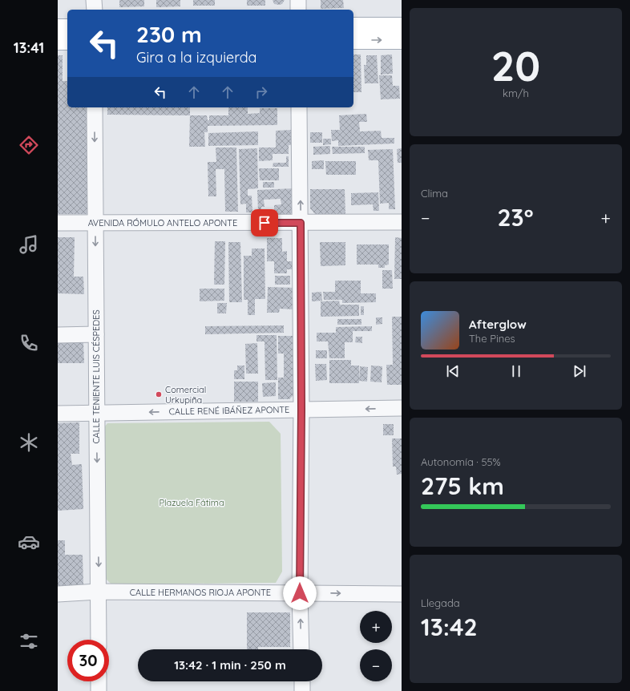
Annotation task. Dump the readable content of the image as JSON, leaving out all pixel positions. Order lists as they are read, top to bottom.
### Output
{
  "streets": {
    "street": [
      "AVENIDA RÓMULO ANTELO APONTE",
      "CALLE TENIENTE LUIS CÉSPEDES",
      "CALLE RENÉ IBÁÑEZ APONTE",
      "CALLE HERMANOS RIOJA APONTE"
    ]
  },
  "crossings": [
    ["AVENIDA RÓMULO ANTELO APONTE", "CALLE TENIENTE LUIS CÉSPEDES"],
    ["CALLE TENIENTE LUIS CÉSPEDES", "CALLE RENÉ IBÁÑEZ APONTE"],
    ["CALLE TENIENTE LUIS CÉSPEDES", "CALLE HERMANOS RIOJA APONTE"]
  ],
  "one_way": ["CALLE TENIENTE LUIS CÉSPEDES", "CALLE RENÉ IBÁÑEZ APONTE"],
  "parks": ["Plazuela Fátima"],
  "places": ["Comercial Urkupiña"],
  "page": {
    "tabs": "13:41",
    "tile": [
      ["20", "km/h"],
      "Clima",
      ["Autonomía · 55%", "275 km"],
      ["Llegada", "13:42"]
    ],
    "turn": ["230 m", "Gira a la izquierda"],
    "heat": ["−", "23°", "+"],
    "song": ["Afterglow", "The Pines"],
    "map_buttons": ["+", "−"],
    "limit": "30",
    "trip": "13:42 · 1 min · 250 m"
  }
}
